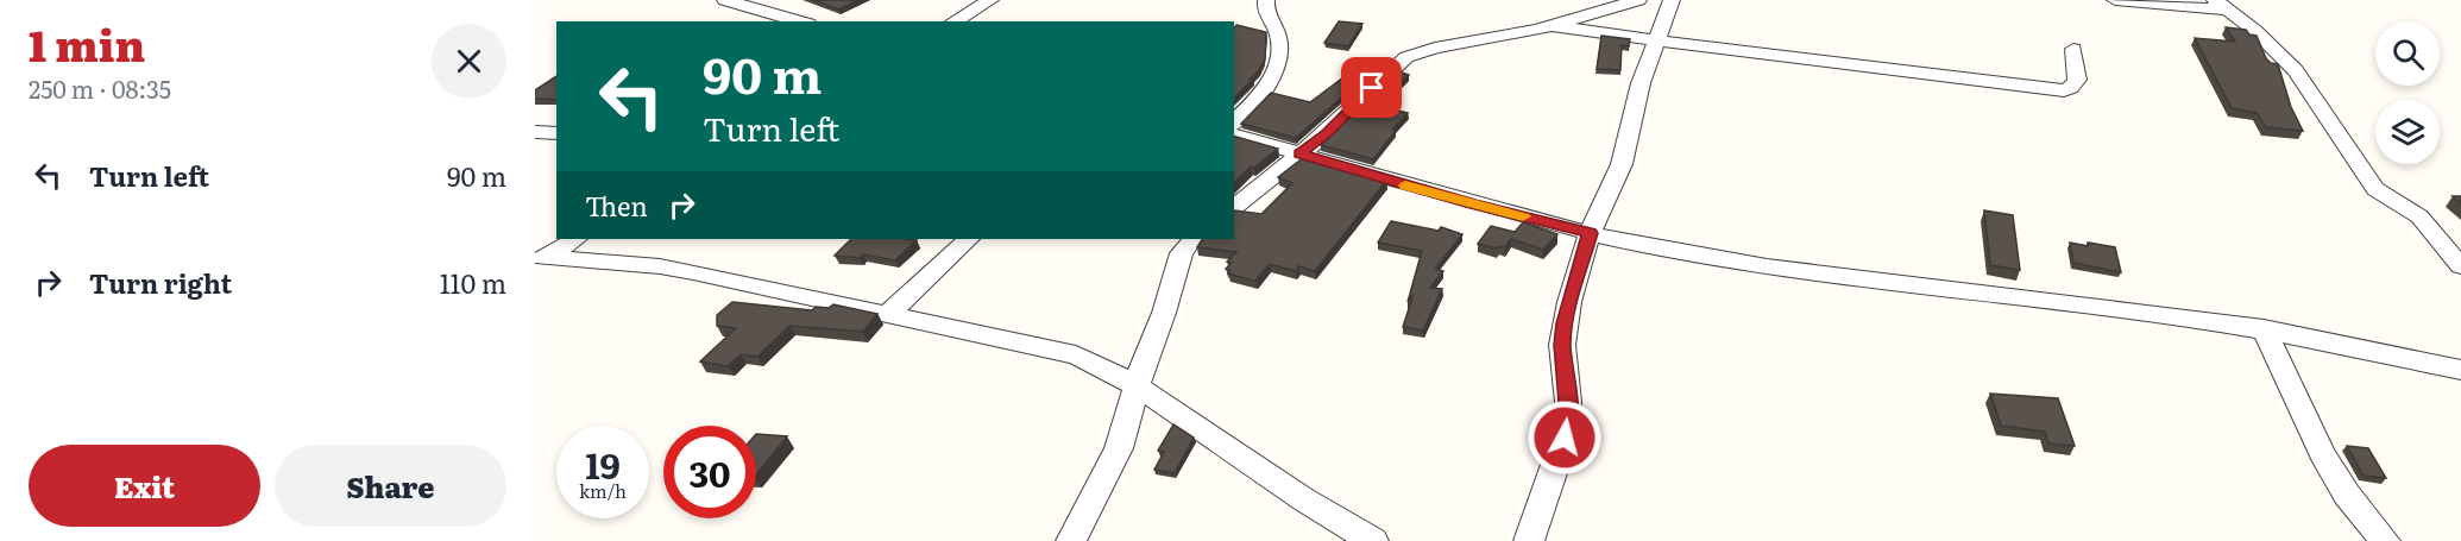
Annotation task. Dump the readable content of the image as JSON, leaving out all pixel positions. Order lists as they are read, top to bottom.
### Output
{
  "page": {
    "heading": ["1 min", "250 m · 08:35"],
    "turn": ["90 m", "Turn left"],
    "list": [
      {
        "name": "Turn left",
        "value": "90 m"
      },
      {
        "name": "Turn right",
        "value": "110 m"
      }
    ],
    "then": "Then",
    "speed": "19 km/h",
    "limit": "30",
    "buttons": ["Exit", "Share"]
  }
}
